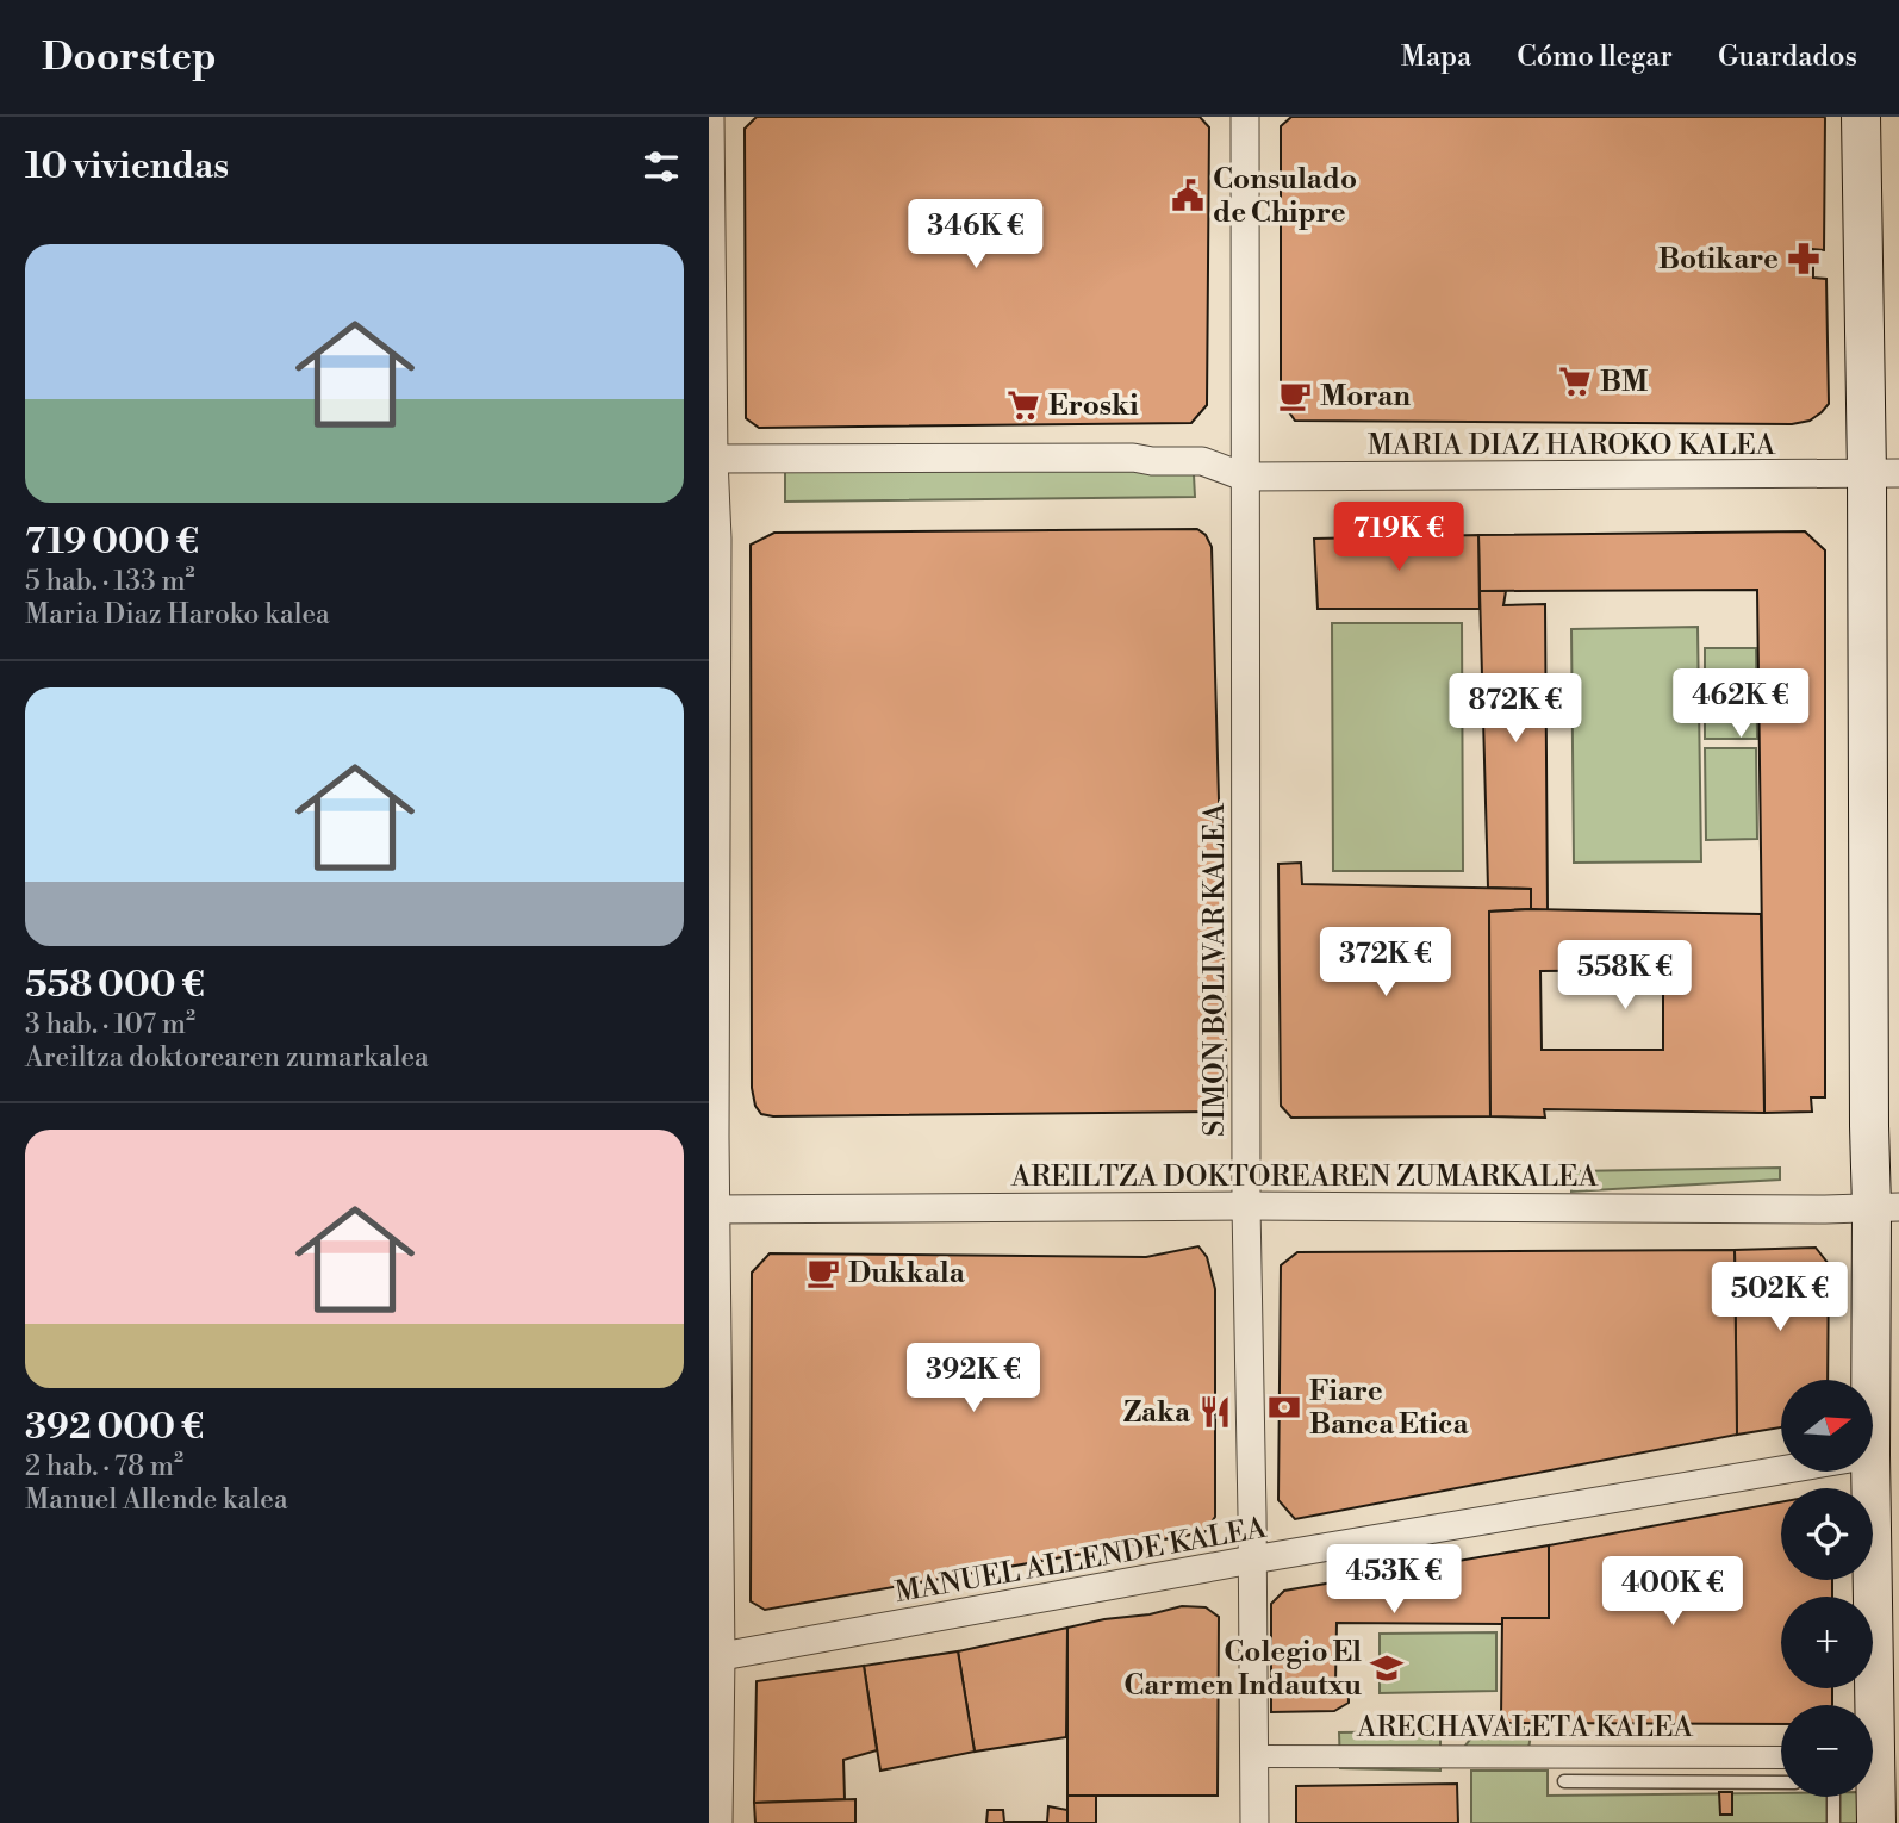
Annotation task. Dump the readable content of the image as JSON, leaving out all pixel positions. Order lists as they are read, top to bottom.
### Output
{
  "streets": {
    "street": [
      "MARIA DIAZ HAROKO KALEA",
      "SIMON BOLIVAR KALEA",
      "AREILTZA DOKTOREAREN ZUMARKALEA",
      "MANUEL ALLENDE KALEA",
      "ARECHAVALETA KALEA"
    ]
  },
  "crossings": [
    ["MARIA DIAZ HAROKO KALEA", "SIMON BOLIVAR KALEA"],
    ["SIMON BOLIVAR KALEA", "AREILTZA DOKTOREAREN ZUMARKALEA"],
    ["SIMON BOLIVAR KALEA", "MANUEL ALLENDE KALEA"],
    ["SIMON BOLIVAR KALEA", "ARECHAVALETA KALEA"]
  ],
  "places": {
    "public building": ["Consulado de Chipre"],
    "pharmacy": ["Botikare"],
    "supermarket": ["BM", "Eroski"],
    "cafe": ["Moran", "Dukkala"],
    "bank": ["Fiare Banca Etica"],
    "restaurant": ["Zaka"],
    "school or university": ["Colegio El Carmen Indautxu"]
  },
  "north": "right",
  "page": {
    "header": "Doorstep",
    "nav": ["Mapa", "Cómo llegar", "Guardados"],
    "heading": "10 viviendas",
    "price": [
      "346K €",
      "719K €",
      "462K €",
      "872K €",
      "372K €",
      "558K €",
      "502K €",
      "392K €",
      "453K €",
      "400K €"
    ],
    "list": [
      {
        "name": "719 000 €",
        "note": "5 hab. · 133 m² · Maria Diaz Haroko kalea"
      },
      {
        "name": "558 000 €",
        "note": "3 hab. · 107 m² · Areiltza doktorearen zumarkalea"
      },
      {
        "name": "392 000 €",
        "note": "2 hab. · 78 m² · Manuel Allende kalea"
      }
    ],
    "map_buttons": ["+", "−"]
  }
}
